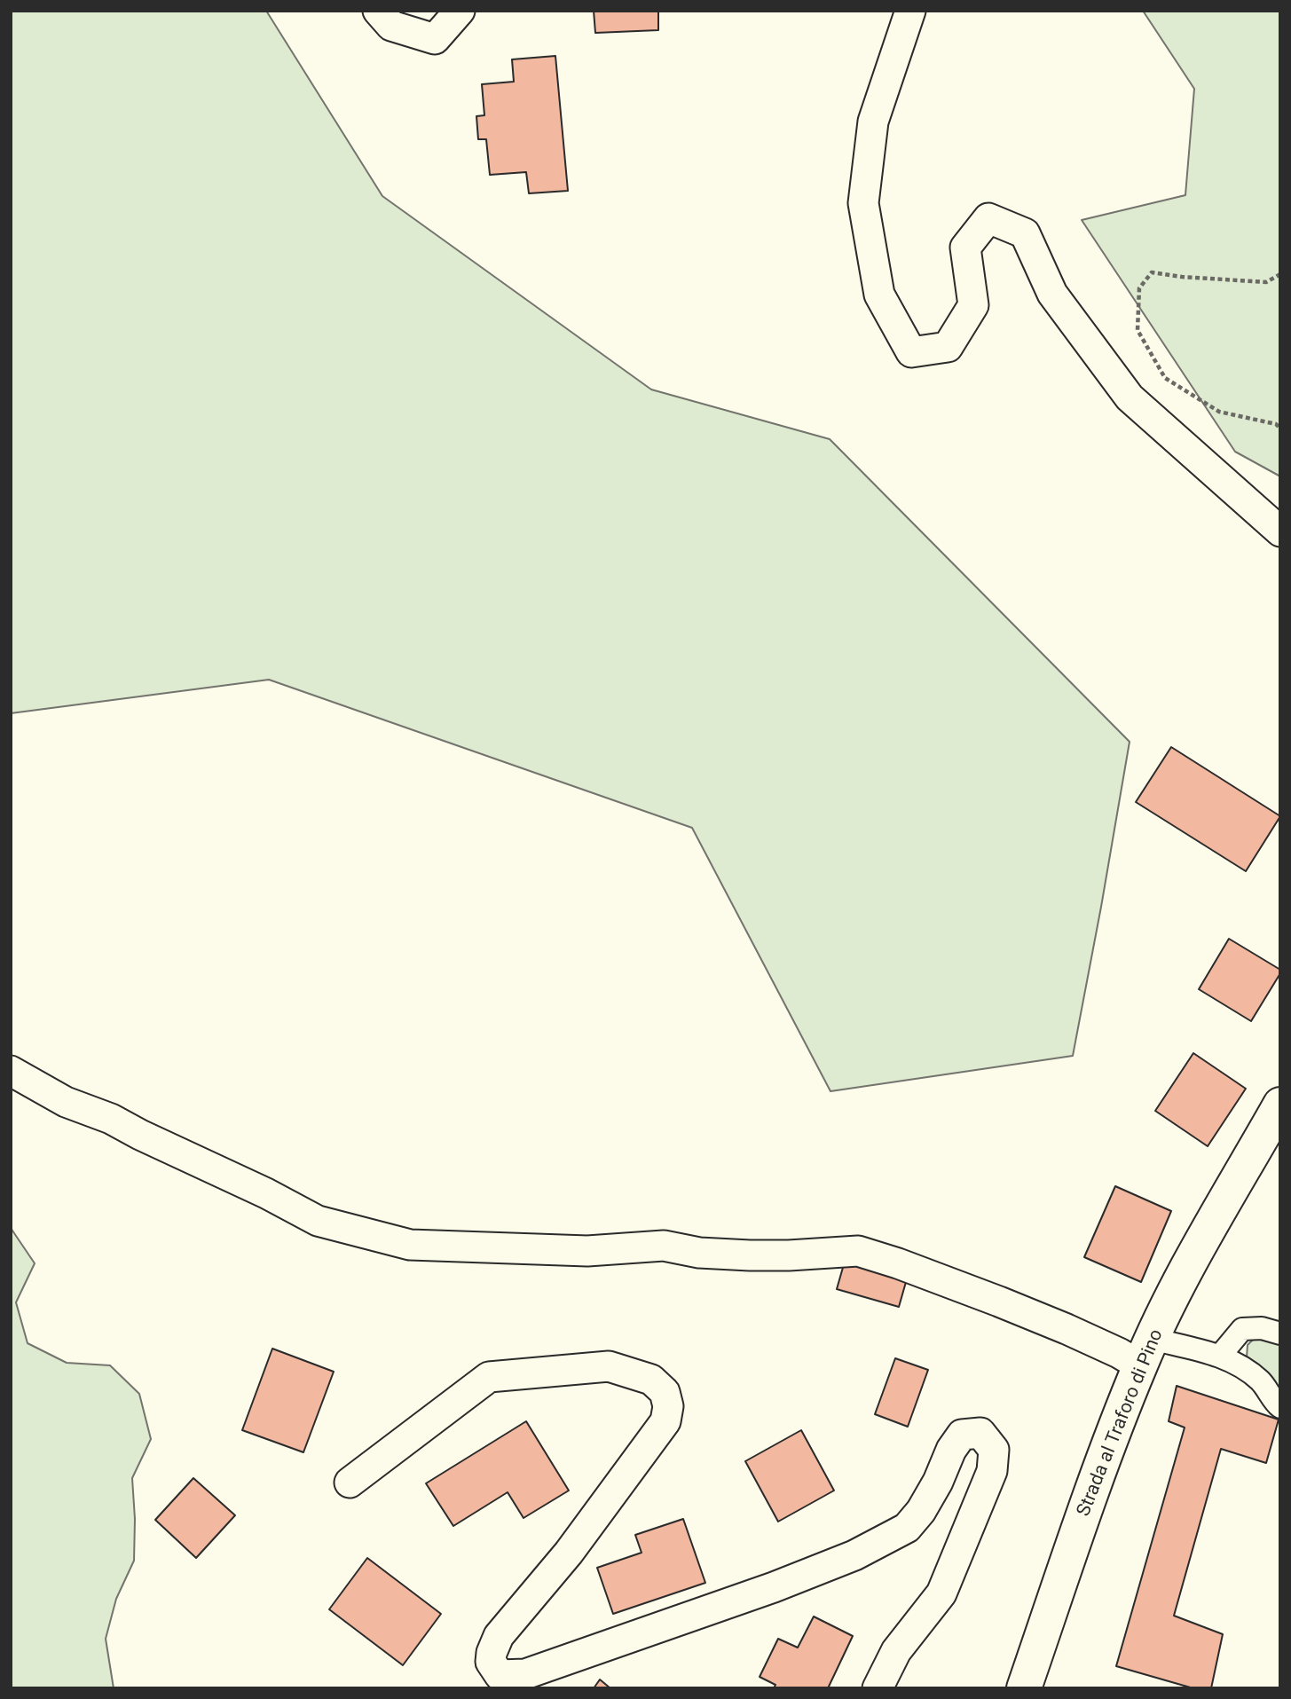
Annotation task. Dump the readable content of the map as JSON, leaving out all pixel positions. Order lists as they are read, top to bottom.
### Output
{
  "streets": {
    "main road": ["Strada al Traforo di Pino"]
  }
}
